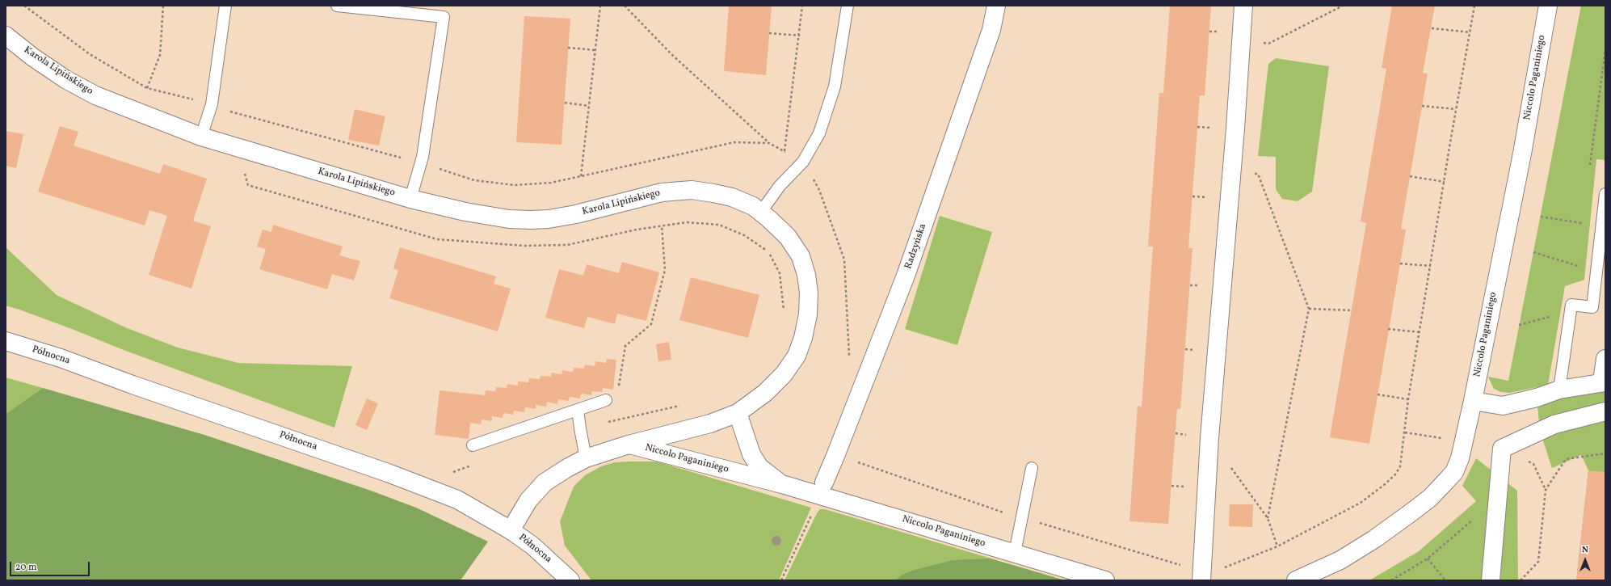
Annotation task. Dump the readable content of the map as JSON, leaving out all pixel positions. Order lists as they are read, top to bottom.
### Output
{
  "streets": {
    "street": [
      "Karola Lipińskiego",
      "Niccolo Paganiniego",
      "Radzyńska",
      "Północna"
    ]
  },
  "crossings": [
    ["Karola Lipińskiego", "Niccolo Paganiniego"],
    ["Karola Lipińskiego", "Północna"]
  ],
  "scale_bar": "20 m",
  "north": "top"
}
